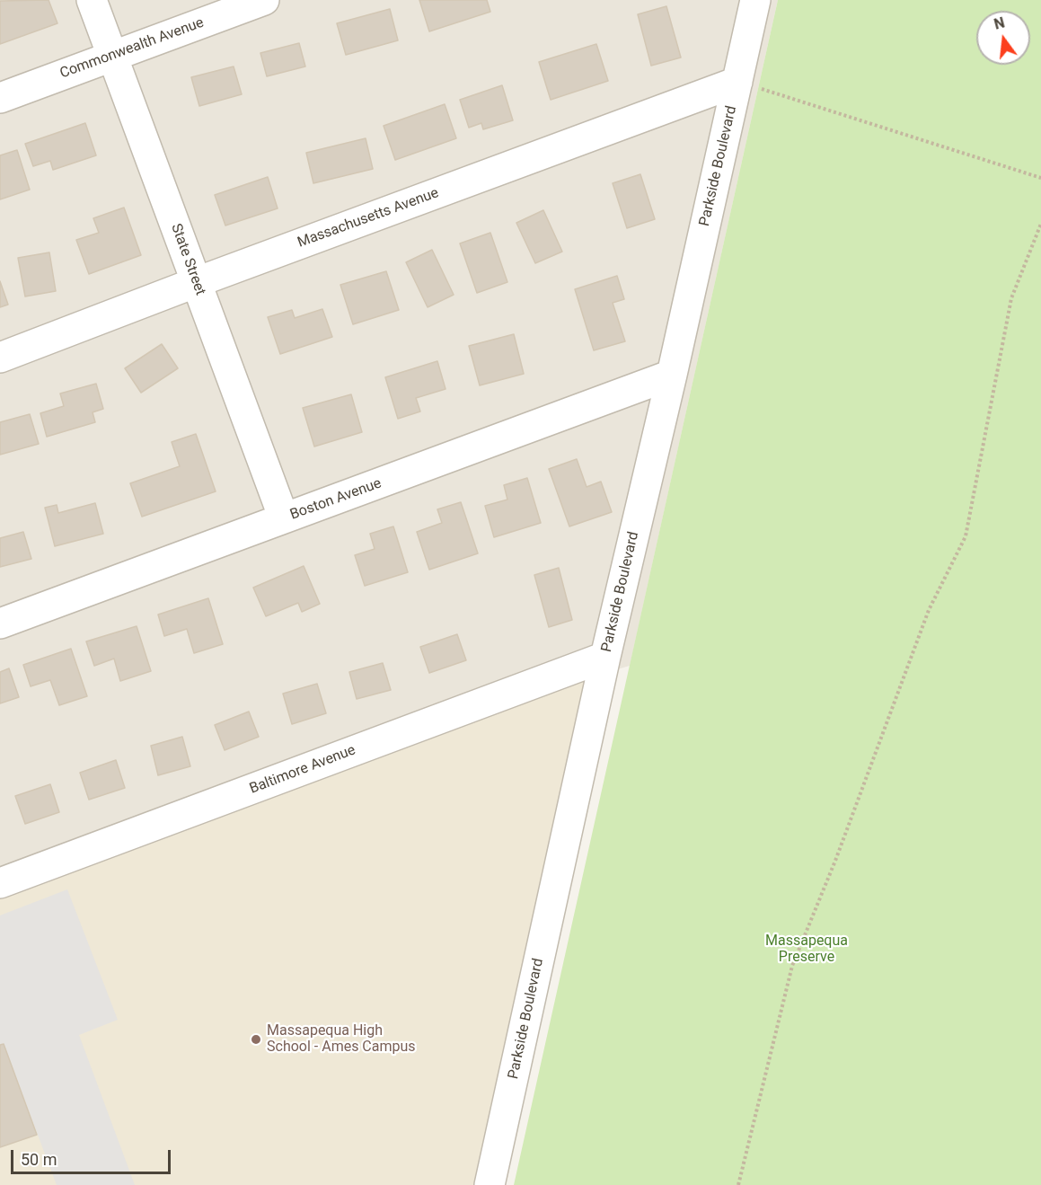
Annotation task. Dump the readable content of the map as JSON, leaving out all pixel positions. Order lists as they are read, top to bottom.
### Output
{
  "streets": {
    "street": [
      "Commonwealth Avenue",
      "Parkside Boulevard",
      "Massachusetts Avenue",
      "State Street",
      "Boston Avenue",
      "Baltimore Avenue"
    ]
  },
  "crossings": [
    ["Commonwealth Avenue", "State Street"],
    ["Parkside Boulevard", "Massachusetts Avenue"],
    ["Parkside Boulevard", "Boston Avenue"],
    ["Parkside Boulevard", "Baltimore Avenue"],
    ["Massachusetts Avenue", "State Street"],
    ["State Street", "Boston Avenue"]
  ],
  "parks": ["Massapequa Preserve"],
  "places": ["Massapequa High School - Ames Campus"],
  "scale_bar": "50 m",
  "north": "top"
}
